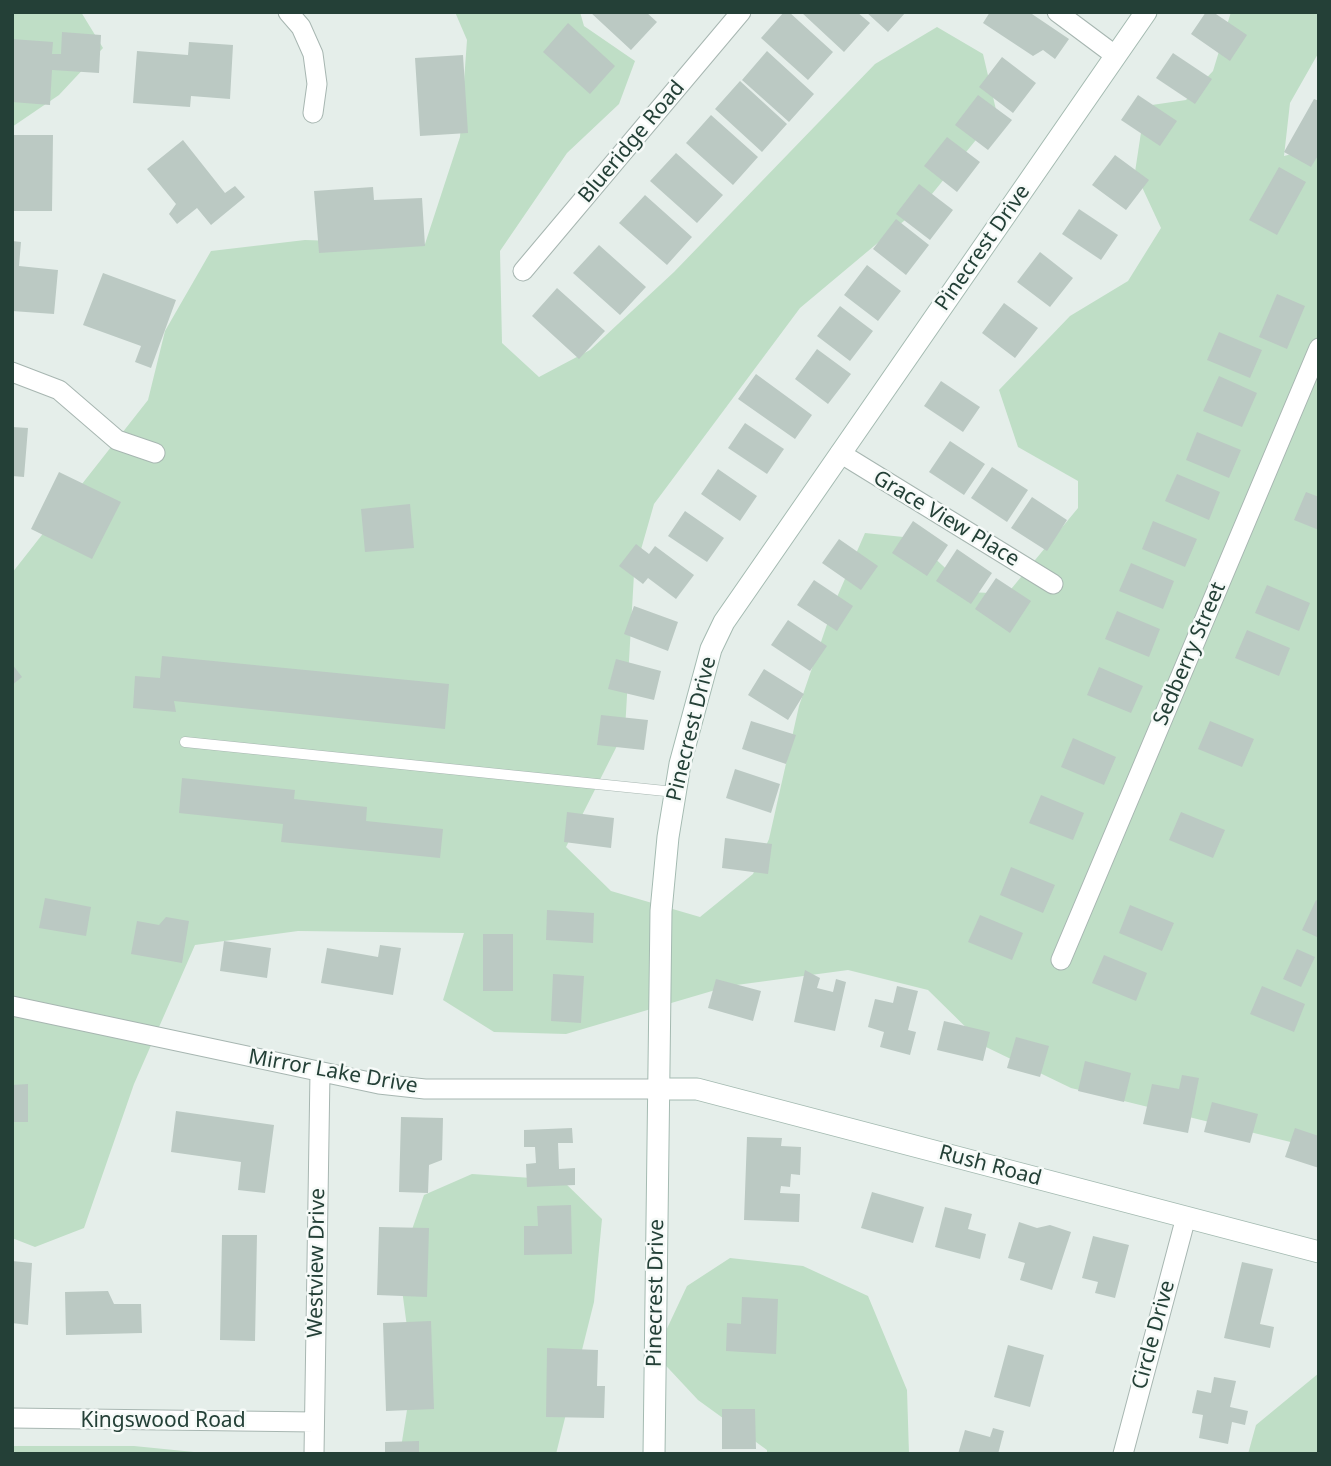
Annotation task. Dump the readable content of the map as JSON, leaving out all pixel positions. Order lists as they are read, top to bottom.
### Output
{
  "streets": {
    "street": [
      "Blueridge Road",
      "Pinecrest Drive",
      "Grace View Place",
      "Sedberry Street",
      "Mirror Lake Drive",
      "Rush Road",
      "Westview Drive",
      "Circle Drive",
      "Kingswood Road"
    ]
  },
  "crossings": [
    ["Pinecrest Drive", "Grace View Place"],
    ["Pinecrest Drive", "Mirror Lake Drive"],
    ["Pinecrest Drive", "Rush Road"],
    ["Mirror Lake Drive", "Rush Road"],
    ["Mirror Lake Drive", "Westview Drive"],
    ["Rush Road", "Circle Drive"],
    ["Westview Drive", "Kingswood Road"]
  ]
}
